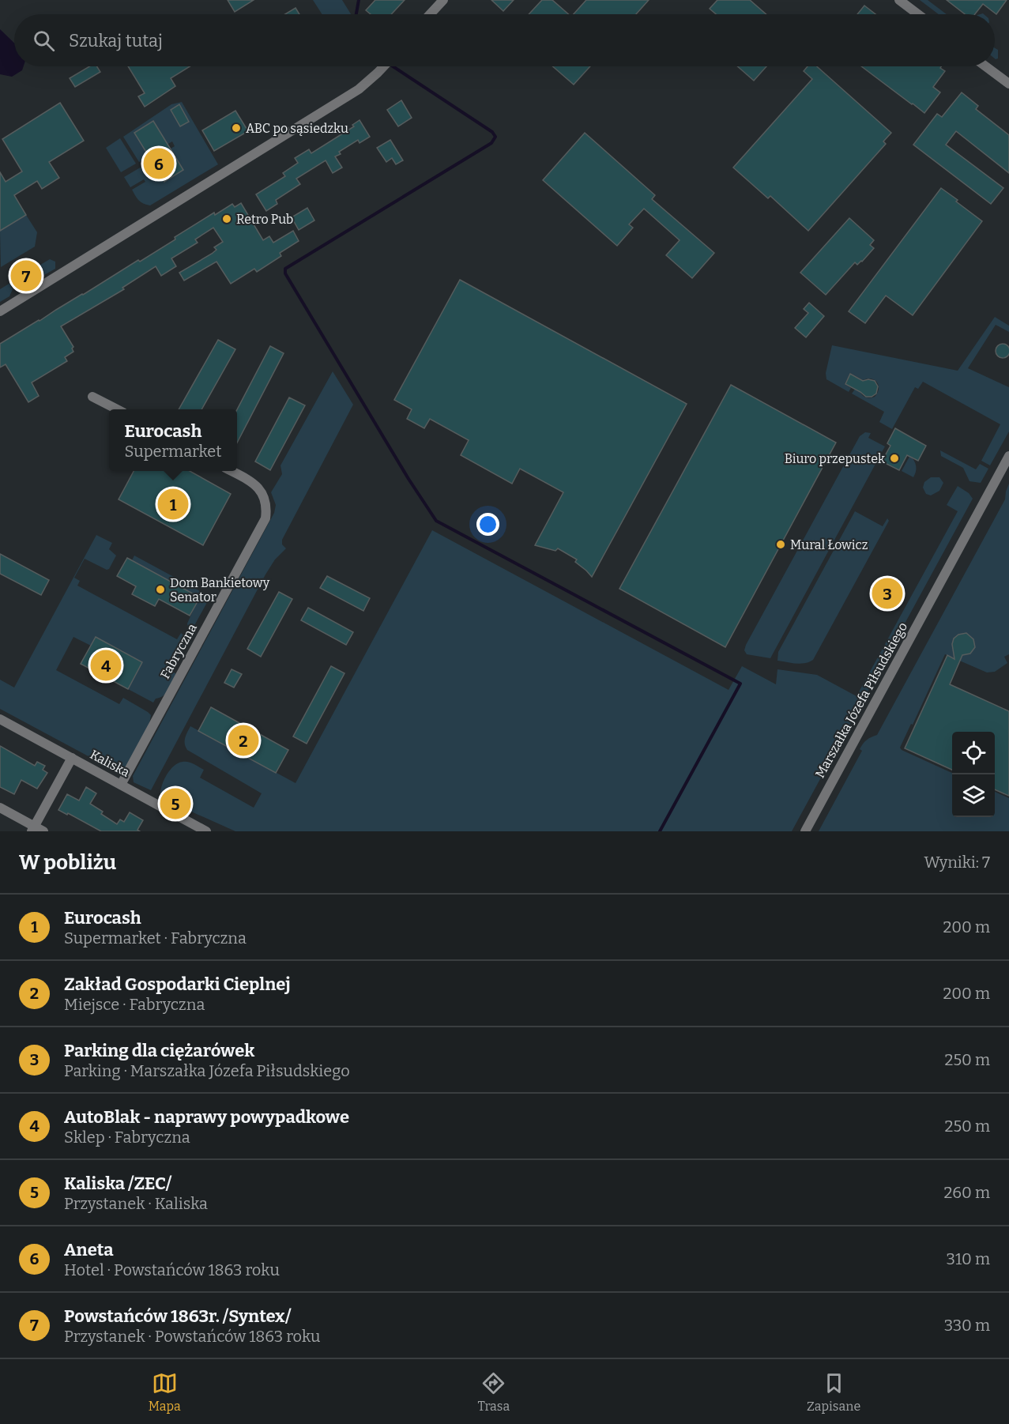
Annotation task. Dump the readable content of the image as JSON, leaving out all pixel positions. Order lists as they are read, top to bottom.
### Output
{
  "streets": {
    "street": ["Fabryczna", "Marszałka Józefa Piłsudskiego", "Kaliska"]
  },
  "crossings": [
    ["Fabryczna", "Kaliska"]
  ],
  "places": [
    "ABC po sąsiedzku",
    "Retro Pub",
    "Biuro przepustek",
    "Mural Łowicz",
    "Dom Bankietowy Senator"
  ],
  "page": {
    "search": "Szukaj tutaj",
    "pins": [
      "6",
      "7",
      "1",
      "3",
      "4",
      "2",
      "5"
    ],
    "popup": ["Eurocash", "Supermarket"],
    "heading": ["W pobliżu", "Wyniki: 7"],
    "list": [
      {
        "mark": "1",
        "name": "Eurocash",
        "note": "Supermarket · Fabryczna",
        "value": "200 m"
      },
      {
        "mark": "2",
        "name": "Zakład Gospodarki Cieplnej",
        "note": "Miejsce · Fabryczna",
        "value": "200 m"
      },
      {
        "mark": "3",
        "name": "Parking dla ciężarówek",
        "note": "Parking · Marszałka Józefa Piłsudskiego",
        "value": "250 m"
      },
      {
        "mark": "4",
        "name": "AutoBlak - naprawy powypadkowe",
        "note": "Sklep · Fabryczna",
        "value": "250 m"
      },
      {
        "mark": "5",
        "name": "Kaliska /ZEC/",
        "note": "Przystanek · Kaliska",
        "value": "260 m"
      },
      {
        "mark": "6",
        "name": "Aneta",
        "note": "Hotel · Powstańców 1863 roku",
        "value": "310 m"
      },
      {
        "mark": "7",
        "name": "Powstańców 1863r. /Syntex/",
        "note": "Przystanek · Powstańców 1863 roku",
        "value": "330 m"
      }
    ],
    "nav": ["Mapa", "Trasa", "Zapisane"]
  }
}
